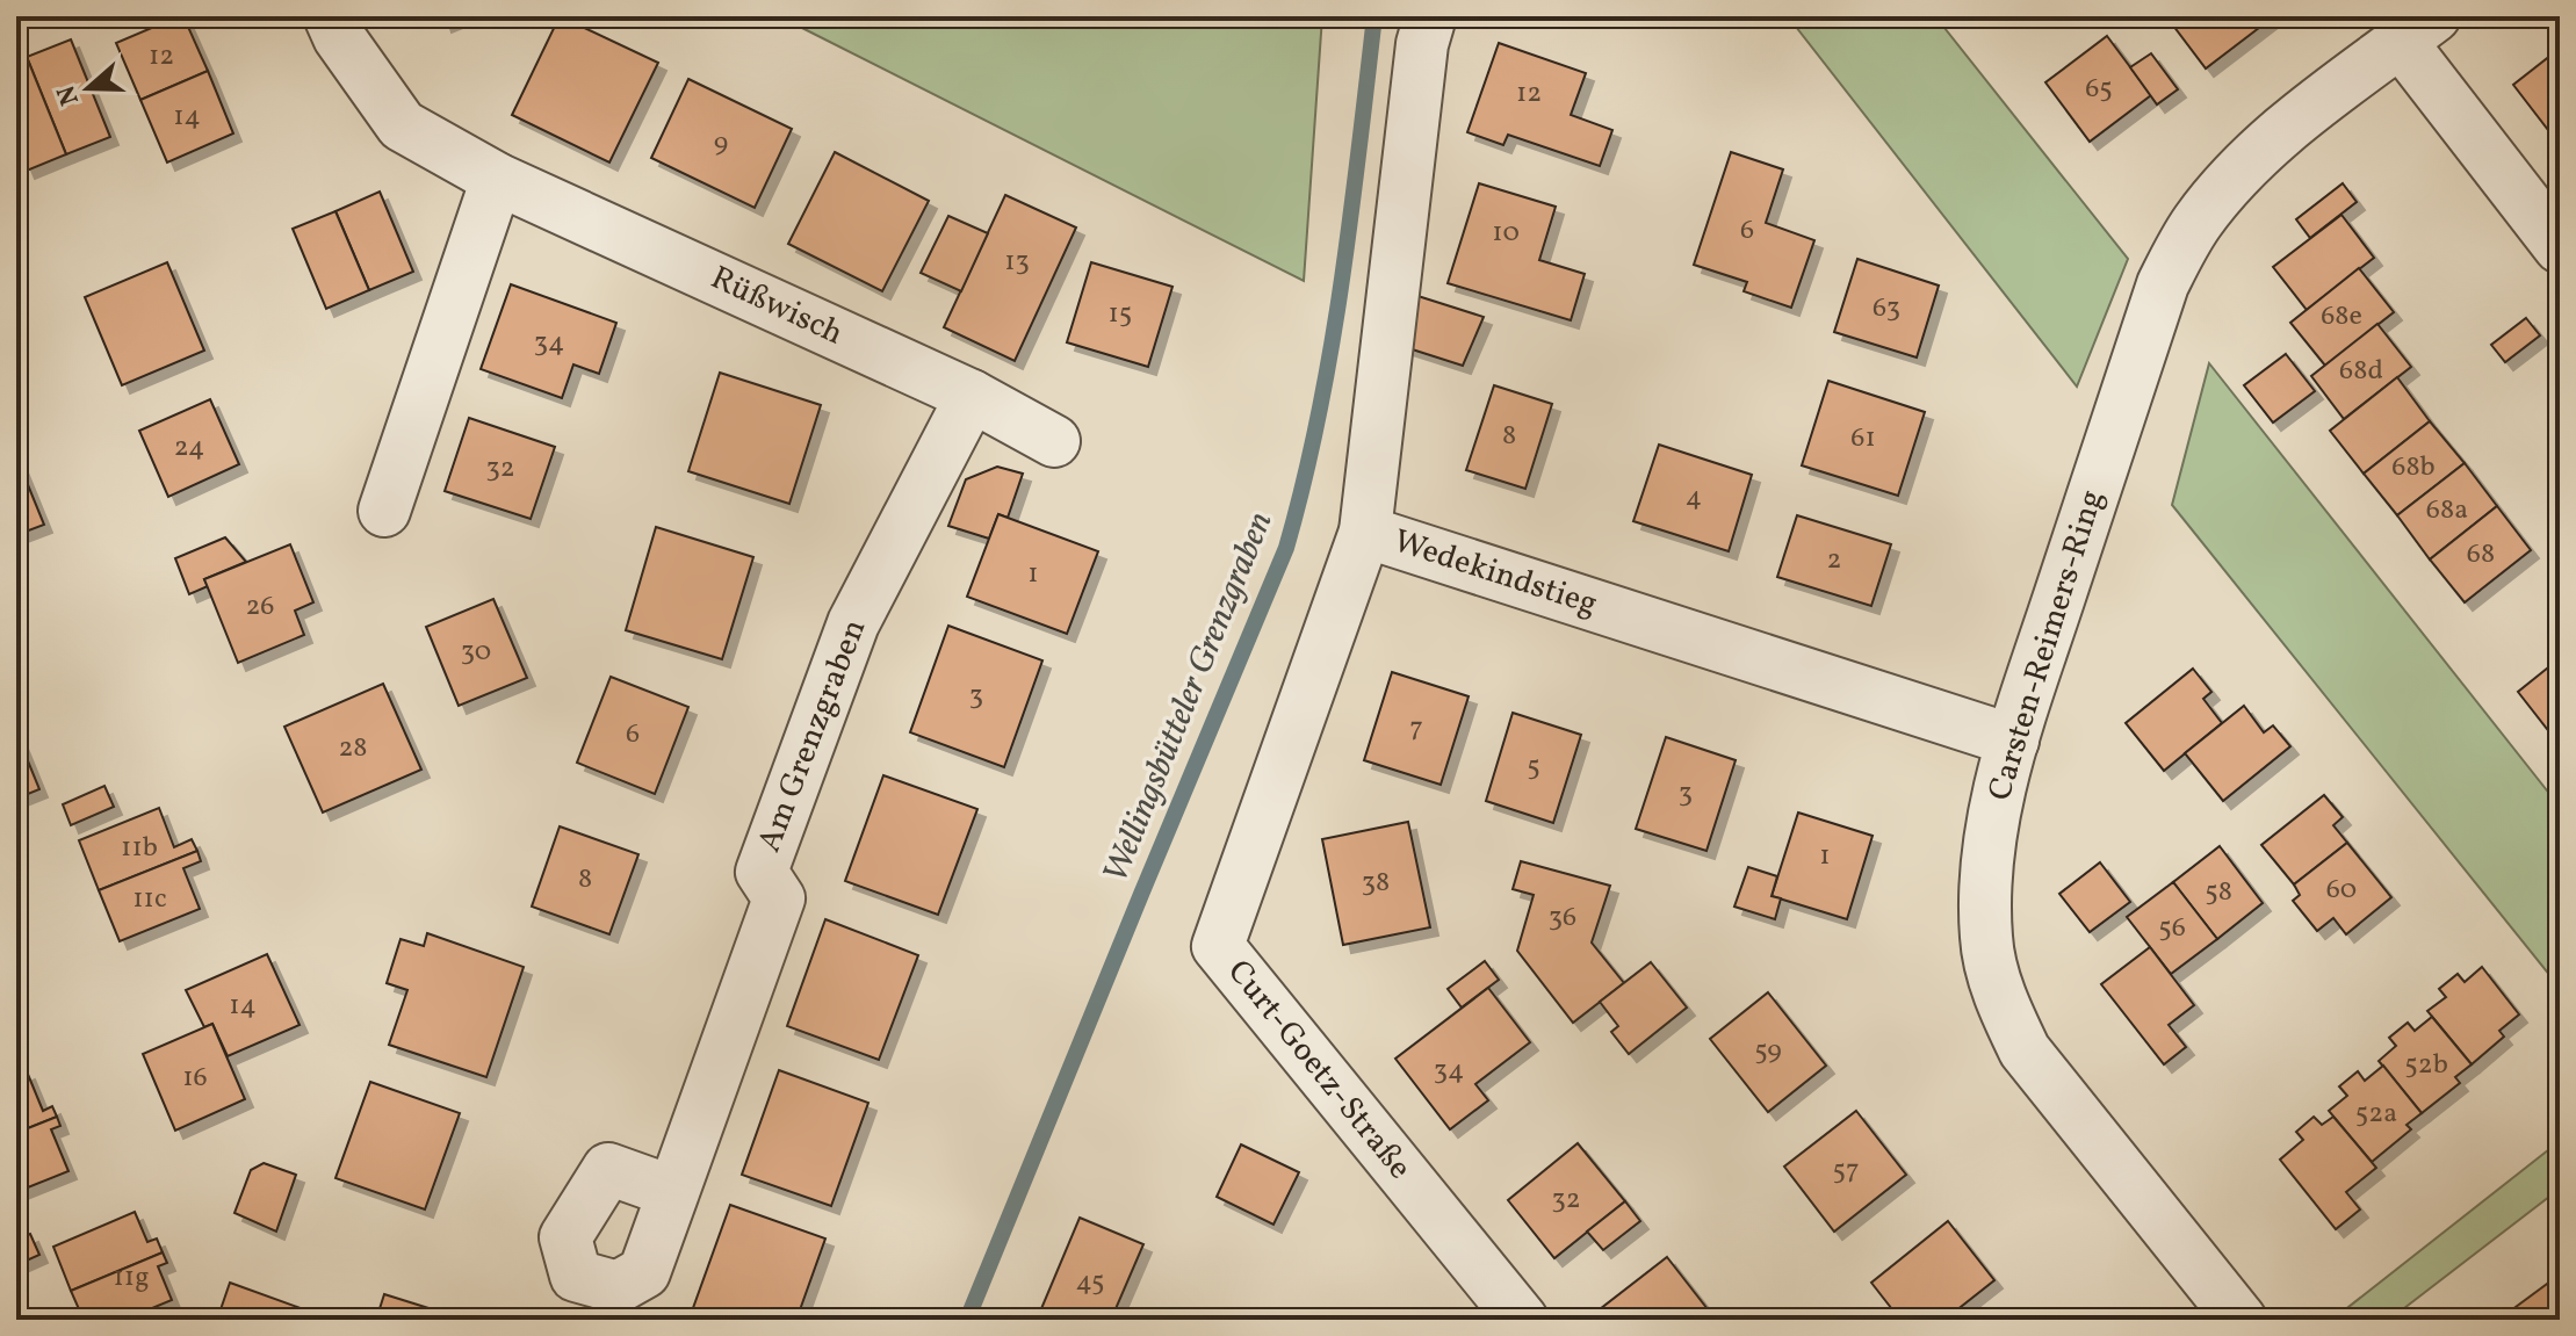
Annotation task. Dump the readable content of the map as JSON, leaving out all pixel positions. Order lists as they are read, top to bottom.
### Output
{
  "streets": {
    "street": [
      "Rüßwisch",
      "Wedekindstieg",
      "Carsten-Reimers-Ring",
      "Am Grenzgraben",
      "Curt-Goetz-Straße"
    ]
  },
  "crossings": [
    ["Rüßwisch", "Am Grenzgraben"],
    ["Wedekindstieg", "Carsten-Reimers-Ring"],
    ["Wedekindstieg", "Curt-Goetz-Straße"]
  ],
  "water": ["Wellingsbütteler Grenzgraben"],
  "house_numbers": [
    "12",
    "65",
    "12",
    "14",
    "9",
    "6",
    "10",
    "13",
    "63",
    "15",
    "68e",
    "34",
    "68d",
    "8",
    "61",
    "24",
    "68b",
    "32",
    "4",
    "68a",
    "68",
    "2",
    "1",
    "26",
    "30",
    "3",
    "7",
    "6",
    "28",
    "5",
    "3",
    "11b",
    "1",
    "8",
    "38",
    "60",
    "58",
    "11c",
    "36",
    "56",
    "14",
    "59",
    "52b",
    "34",
    "16",
    "52a",
    "57",
    "32",
    "11g",
    "45"
  ],
  "north": "left"
}
